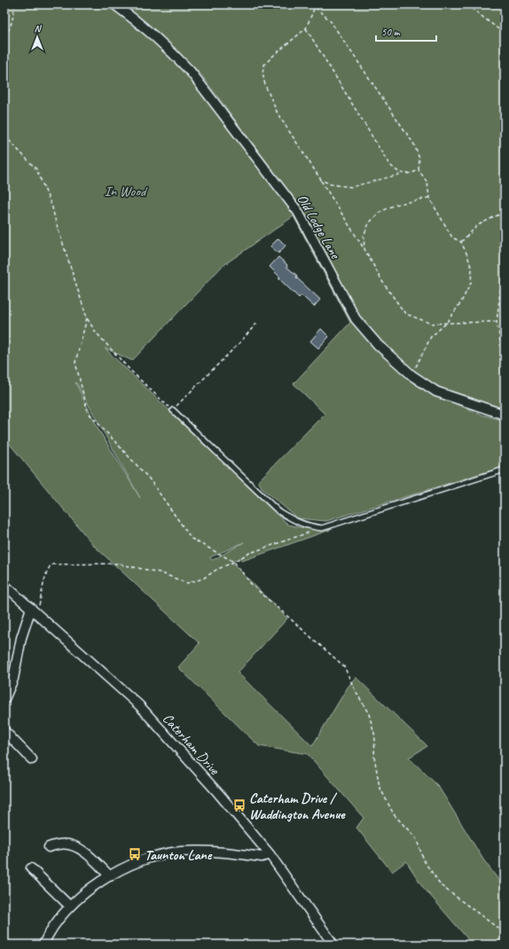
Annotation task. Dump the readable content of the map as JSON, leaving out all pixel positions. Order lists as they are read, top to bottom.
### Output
{
  "streets": {
    "street": ["Old Lodge Lane", "Caterham Drive"]
  },
  "parks": ["In Wood"],
  "places": {
    "bus stop": ["Caterham Drive / Waddington Avenue", "Taunton Lane"]
  },
  "scale_bar": "50 m",
  "north": "top"
}
